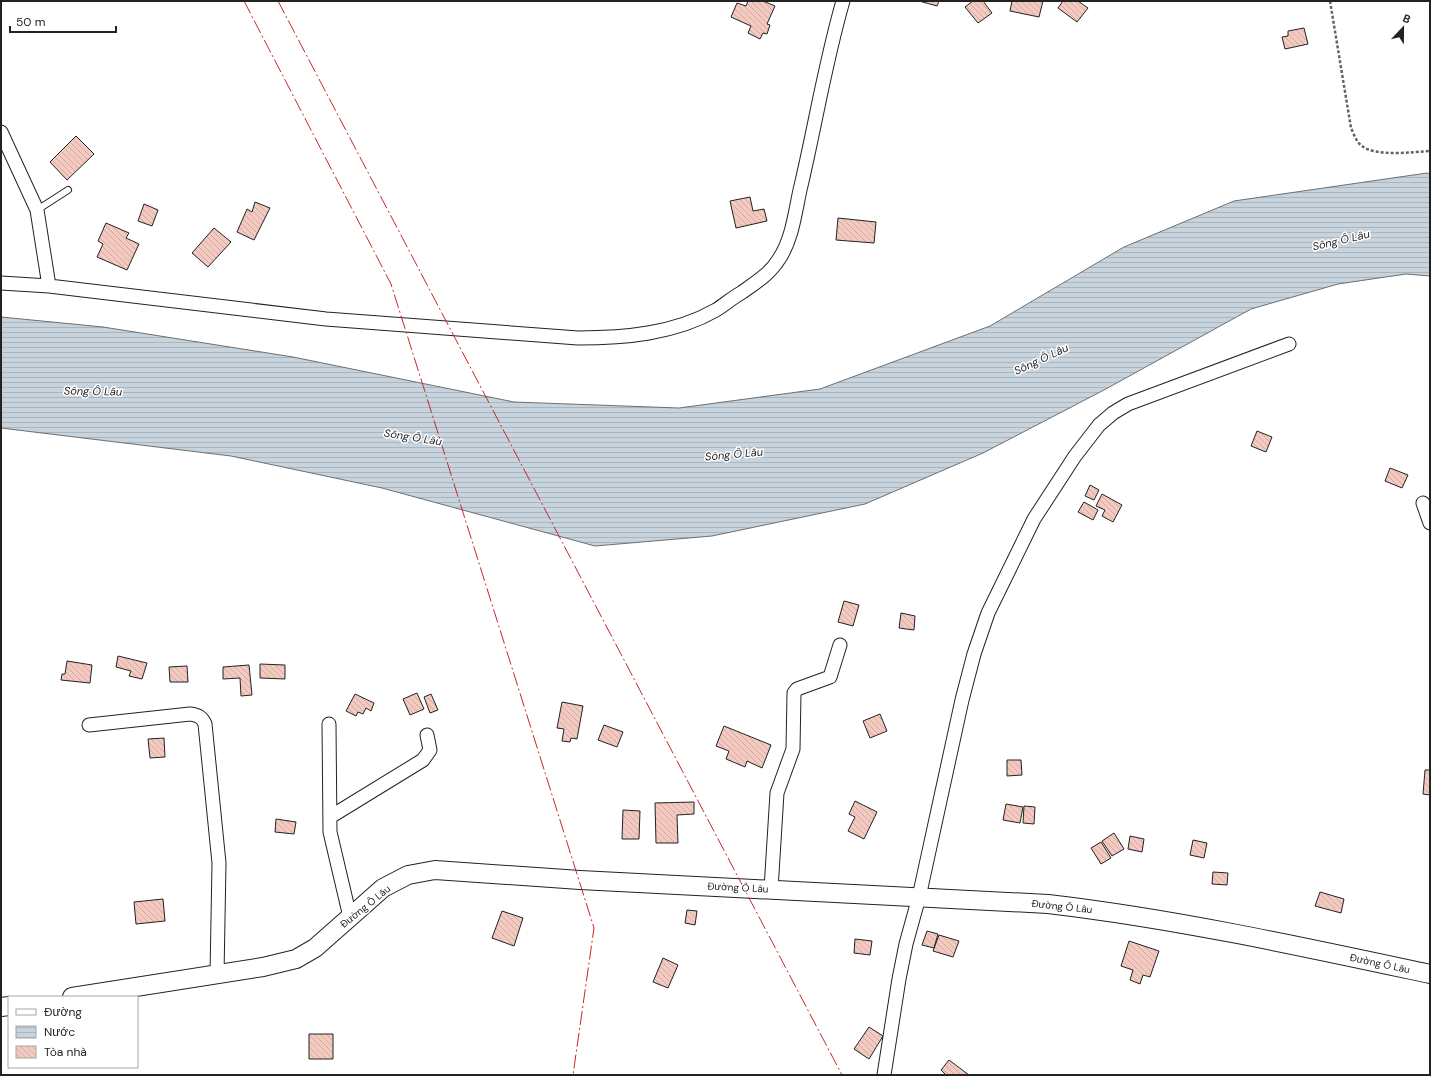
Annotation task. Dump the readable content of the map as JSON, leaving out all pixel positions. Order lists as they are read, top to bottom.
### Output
{
  "streets": {
    "main road": ["Đường Ô Lâu"]
  },
  "water": ["Sông Ô Lâu"],
  "legend": ["Đường", "Nước", "Tòa nhà"],
  "scale_bar": "50 m",
  "north": "top"
}
